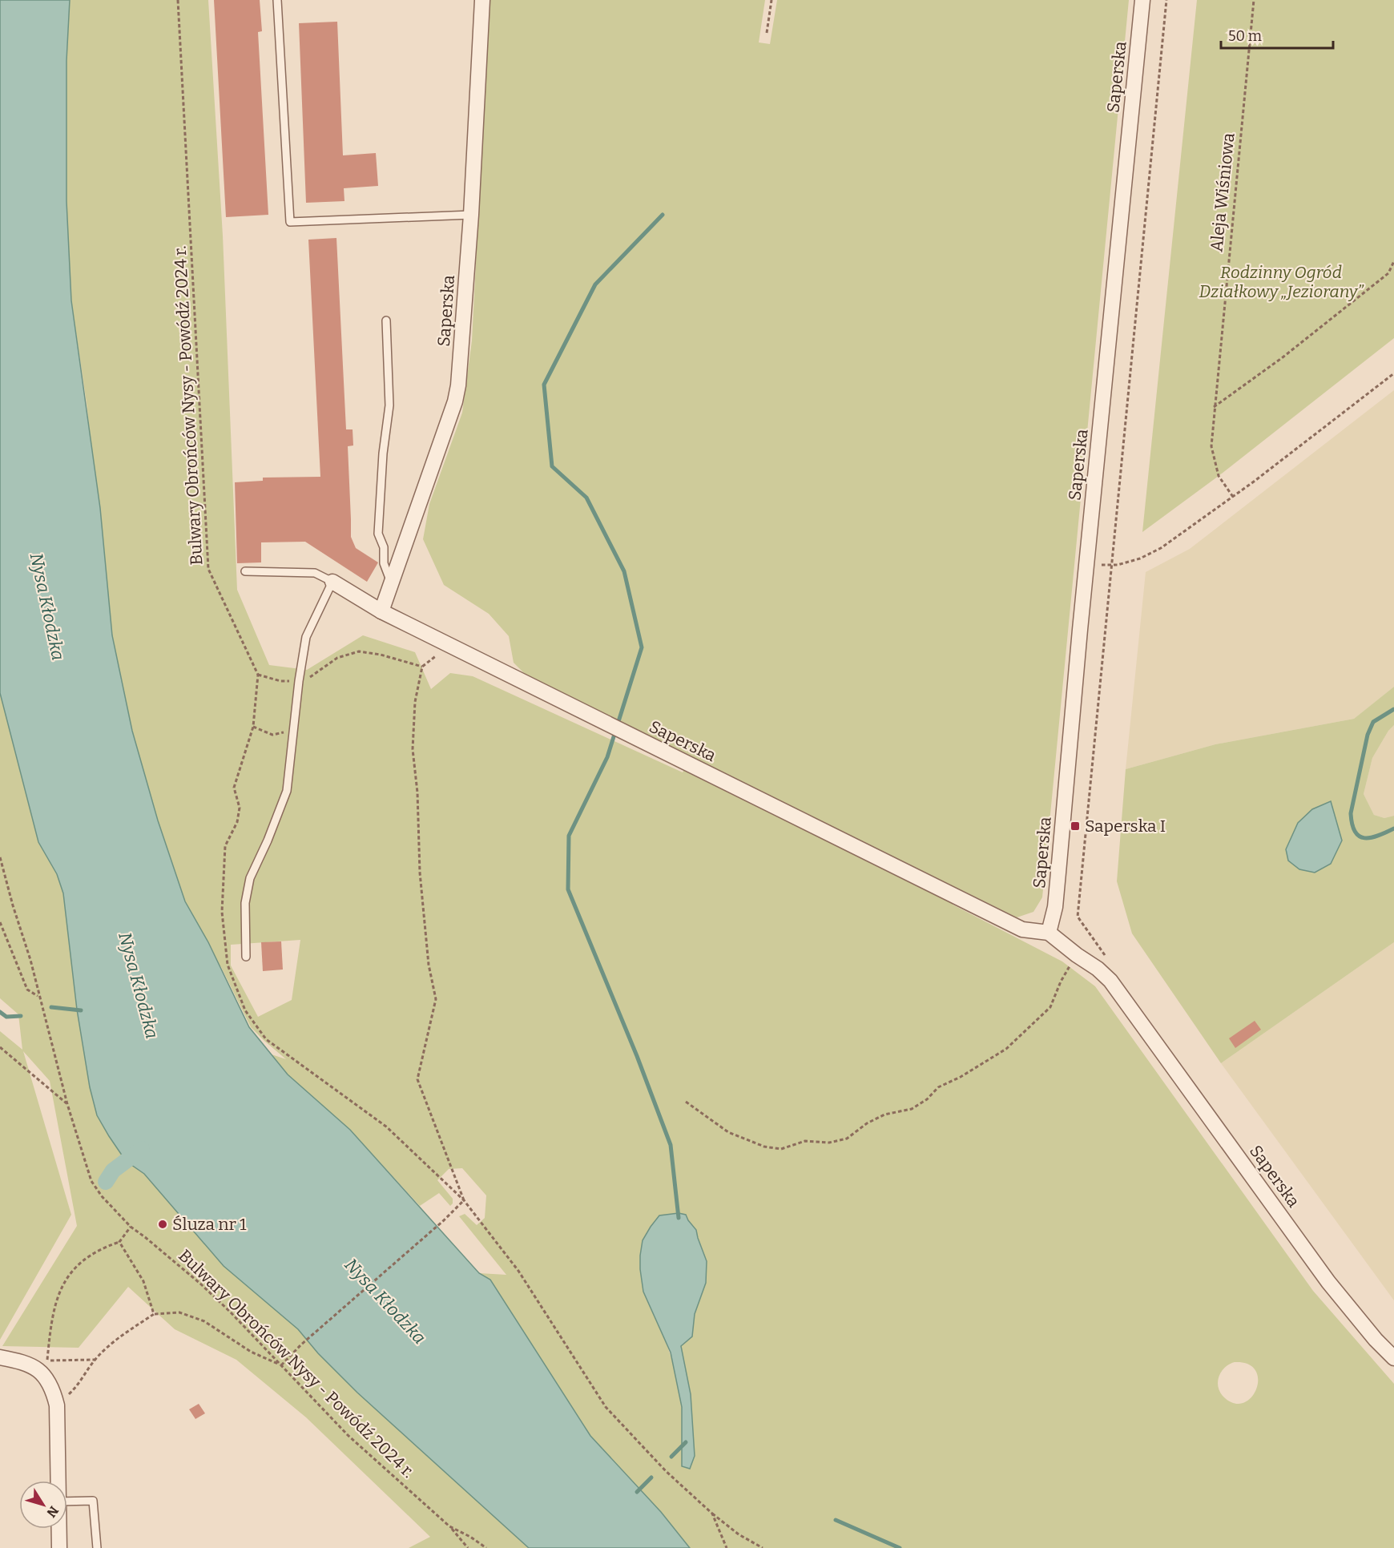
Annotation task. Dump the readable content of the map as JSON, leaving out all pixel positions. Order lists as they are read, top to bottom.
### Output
{
  "streets": {
    "street": ["Saperska"],
    "path": ["Aleja Wiśniowa", "Bulwary Obrońców Nysy - Powódź 2024 r."]
  },
  "water": ["Nysa Kłodzka"],
  "parks": ["Rodzinny Ogród Działkowy „Jeziorany”"],
  "places": {
    "transit": ["Saperska I"],
    "other": ["Śluza nr 1"]
  },
  "scale_bar": "50 m",
  "north": "bottom right"
}
